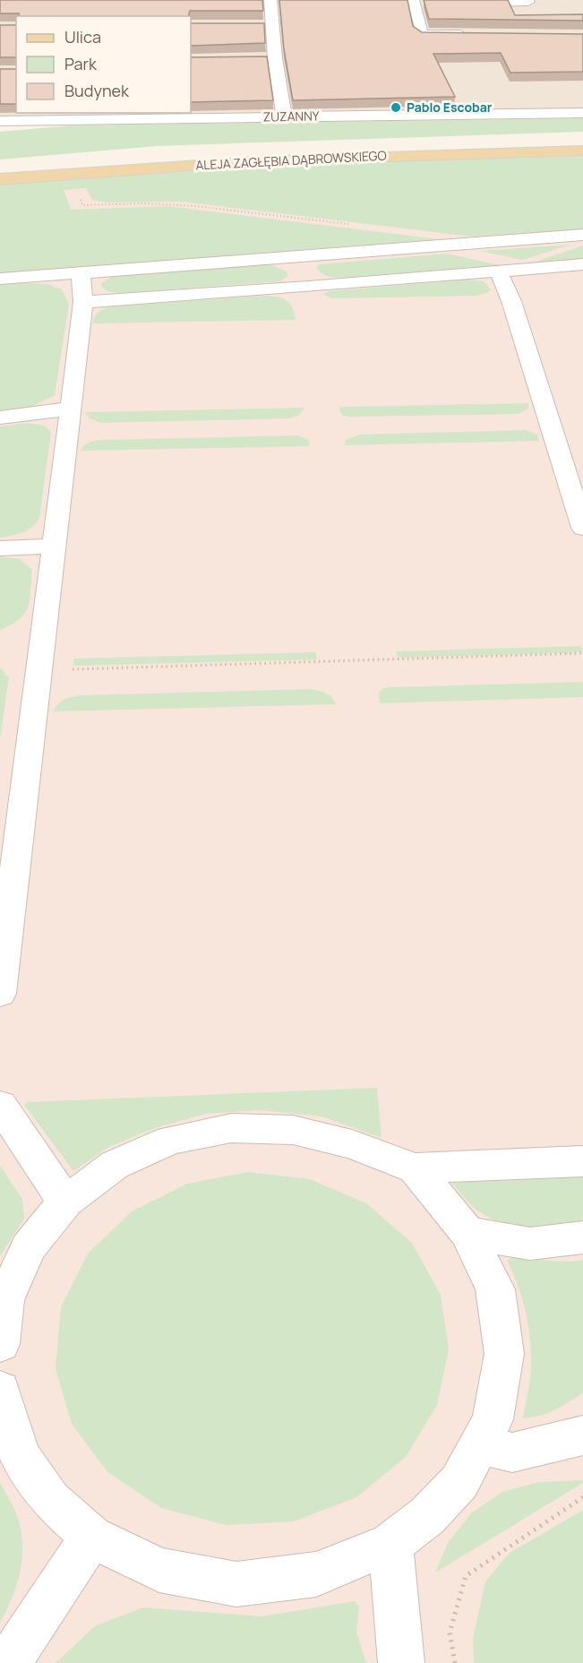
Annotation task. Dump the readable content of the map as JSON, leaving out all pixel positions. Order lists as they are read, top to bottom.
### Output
{
  "streets": {
    "main road": ["ALEJA ZAGŁĘBIA DĄBROWSKIEGO"],
    "street": ["ZUZANNY"]
  },
  "places": ["Pablo Escobar"],
  "legend": ["Ulica", "Park", "Budynek"]
}
